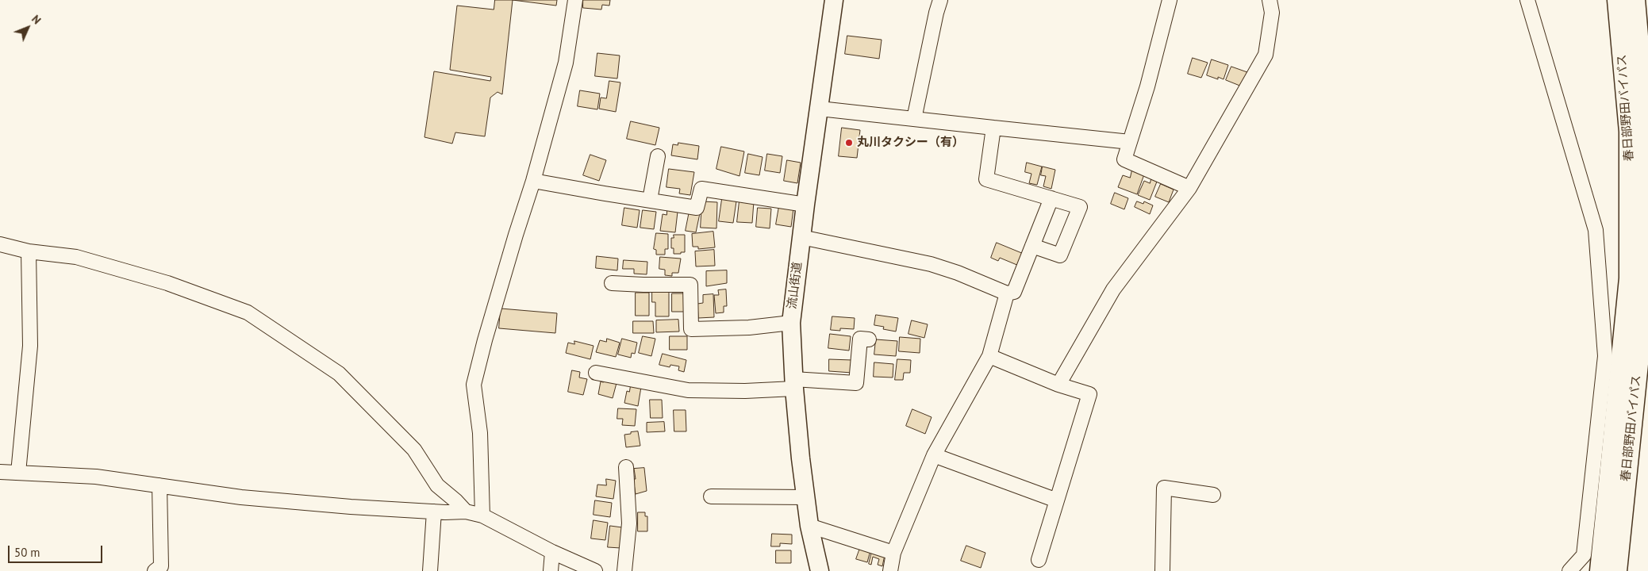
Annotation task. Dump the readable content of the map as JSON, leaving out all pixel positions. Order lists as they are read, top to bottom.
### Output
{
  "streets": {
    "highway": ["春日部野田バイパス"],
    "main road": ["流山街道"]
  },
  "places": ["丸川タクシー（有）"],
  "scale_bar": "50 m",
  "north": "top right"
}
